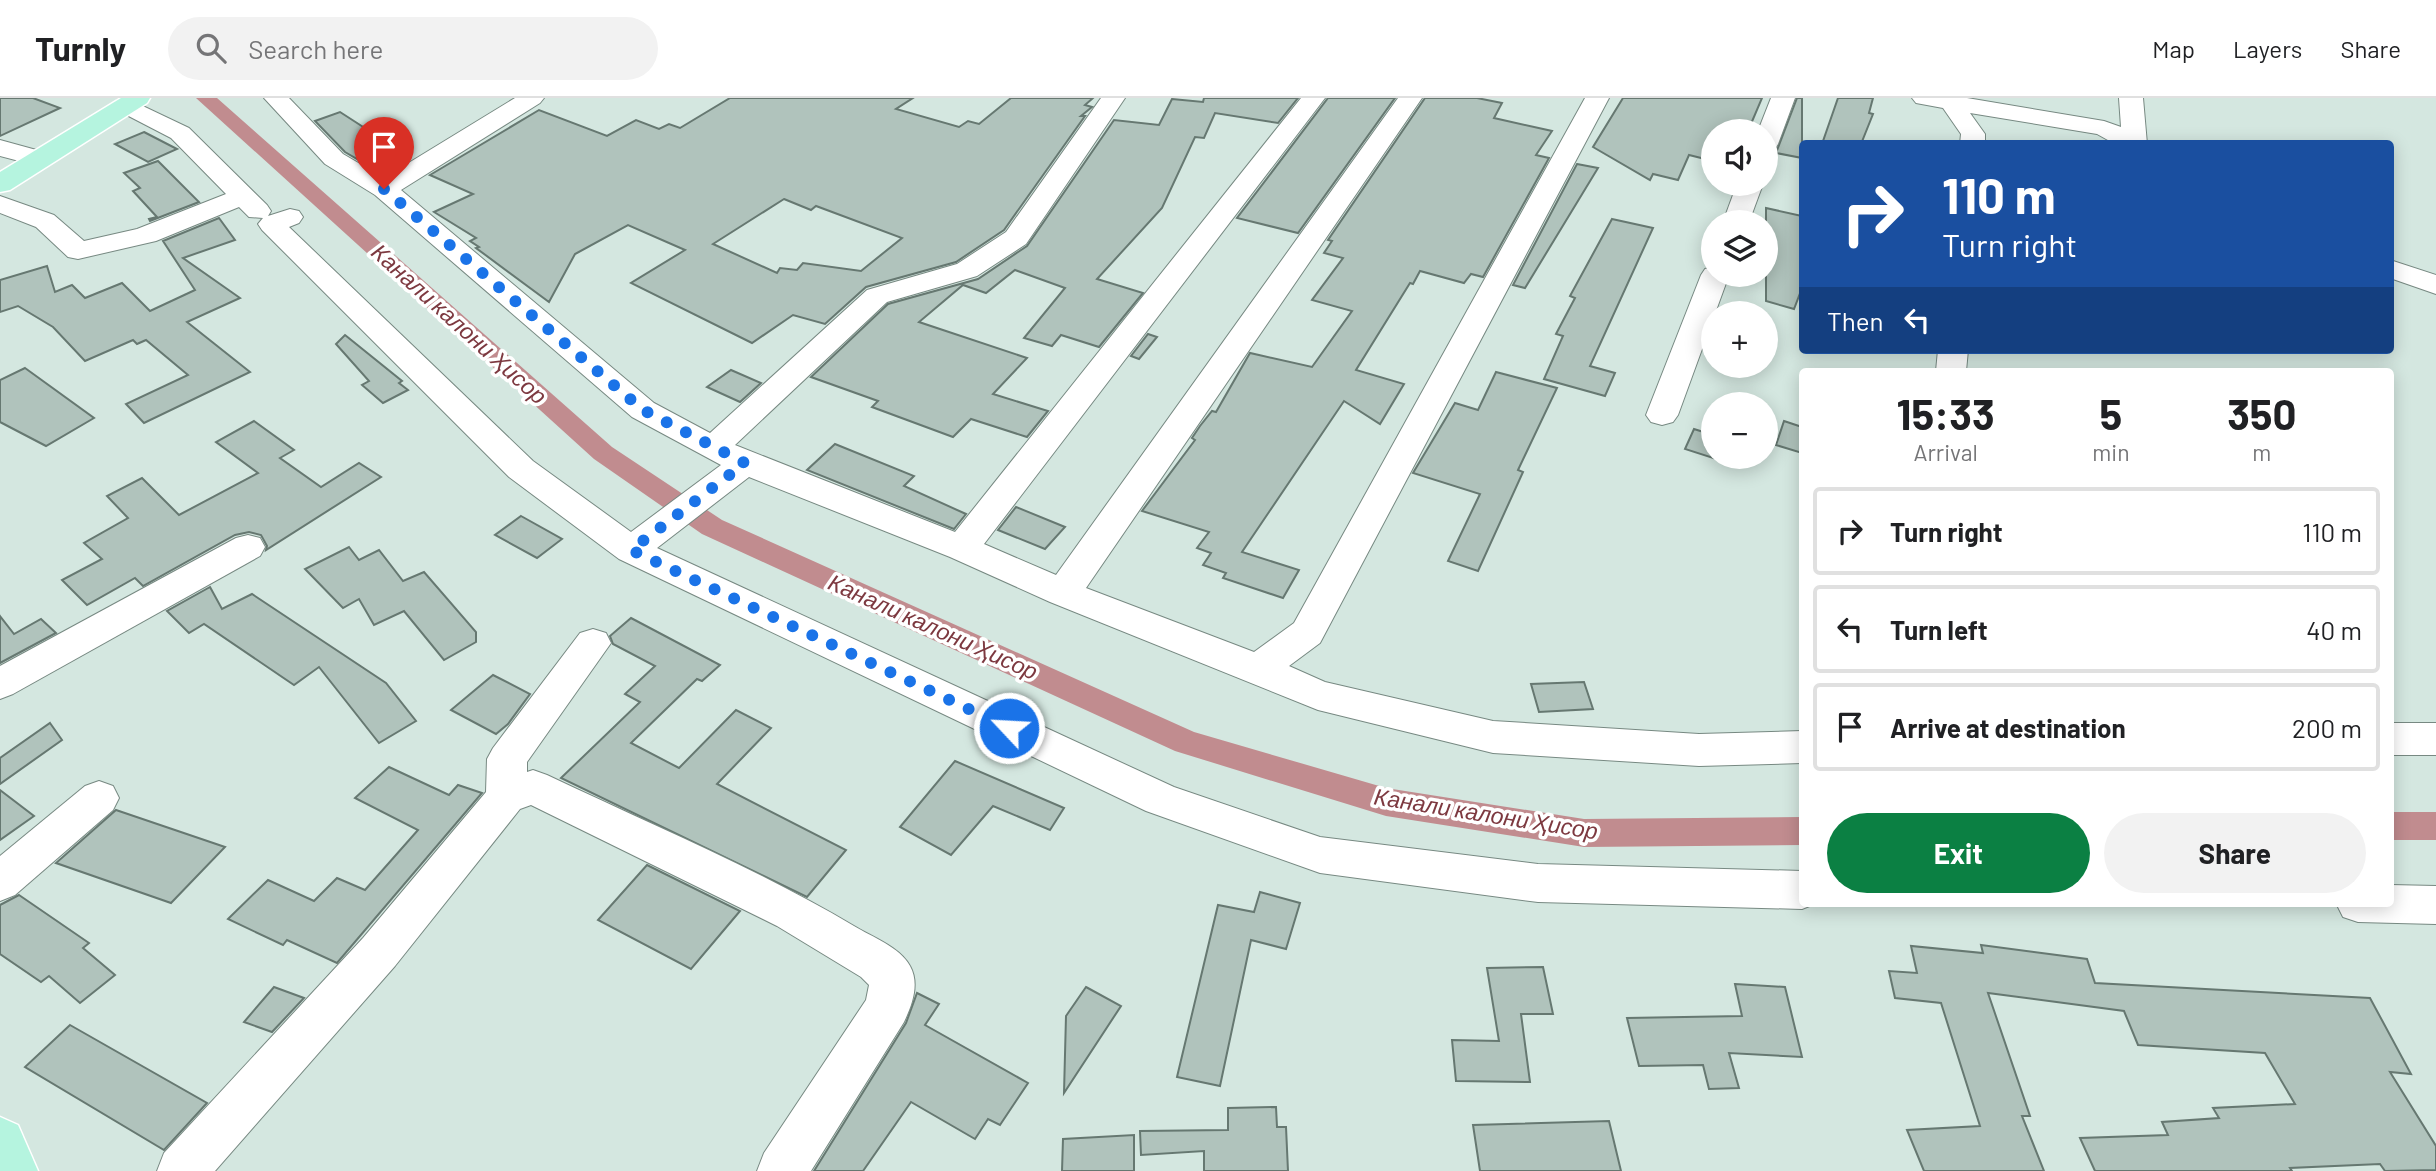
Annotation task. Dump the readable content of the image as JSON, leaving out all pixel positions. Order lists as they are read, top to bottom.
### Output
{
  "water": ["Канали калони Ҳисор"],
  "page": {
    "header": "Turnly",
    "search": "Search here",
    "nav": ["Map", "Layers", "Share"],
    "map_buttons": ["+", "−"],
    "turn": ["110 m", "Turn right"],
    "then": "Then",
    "eta": [
      "15:33",
      "Arrival",
      "5",
      "min",
      "350",
      "m"
    ],
    "list": [
      {
        "name": "Turn right",
        "value": "110 m"
      },
      {
        "name": "Turn left",
        "value": "40 m"
      },
      {
        "name": "Arrive at destination",
        "value": "200 m"
      }
    ],
    "buttons": ["Exit", "Share"]
  }
}
